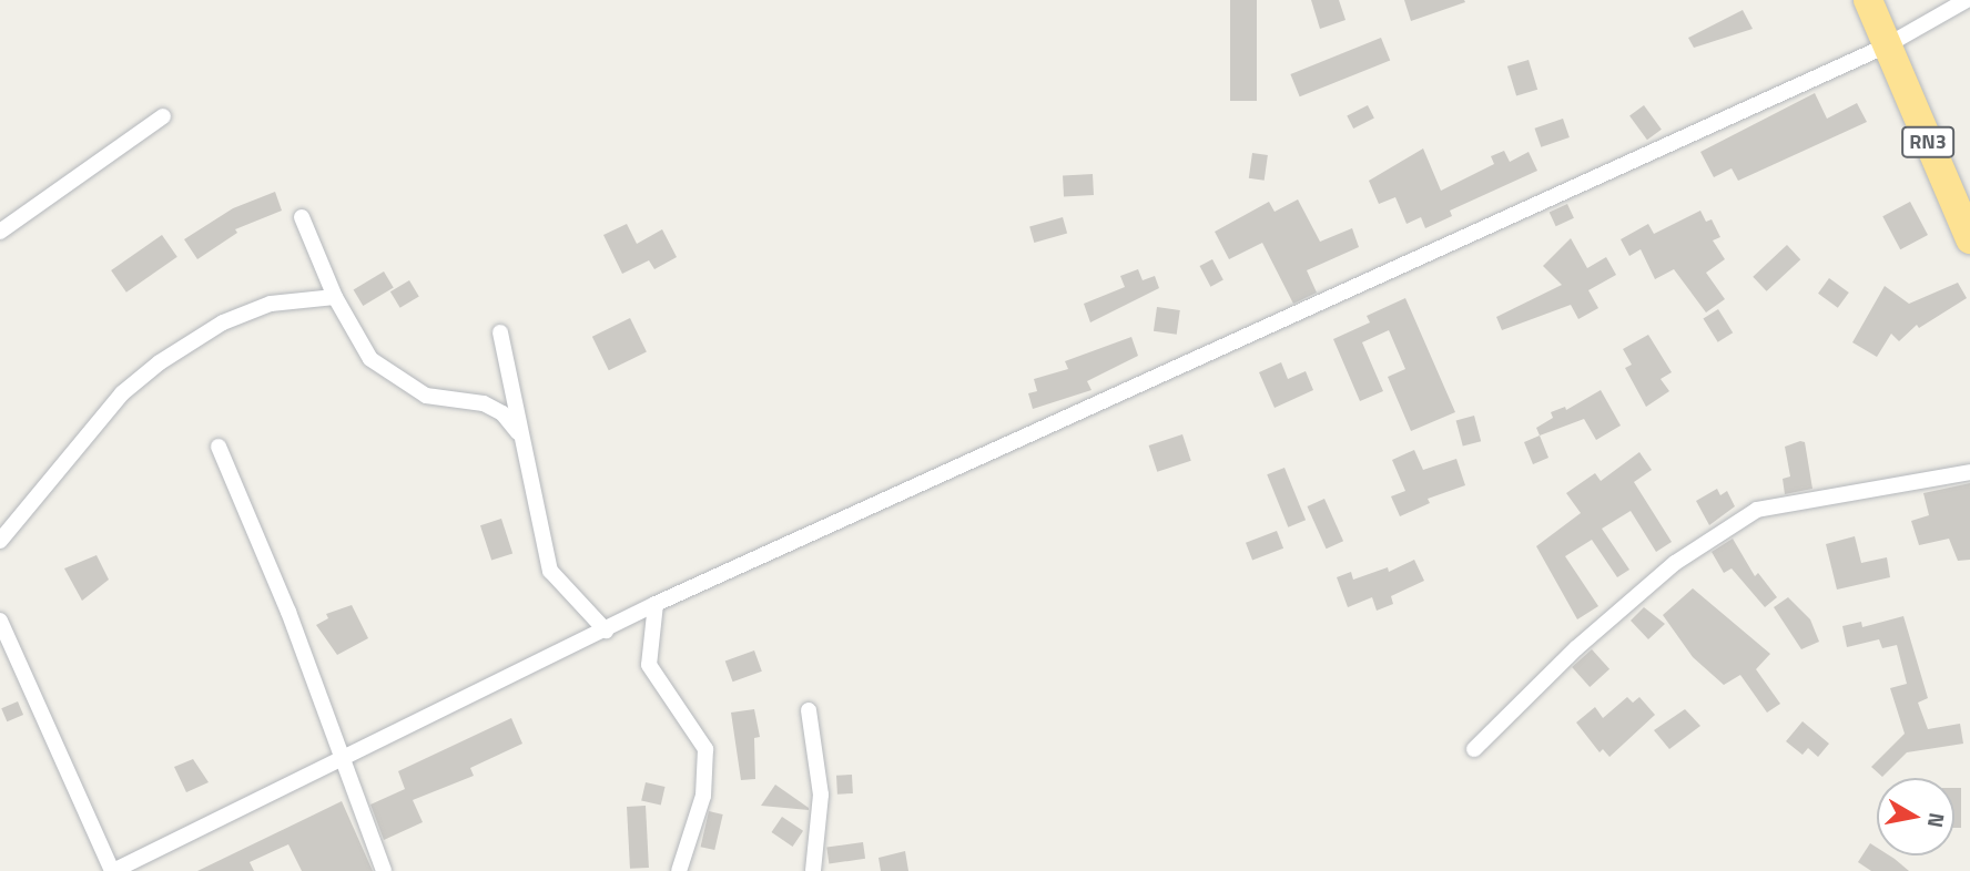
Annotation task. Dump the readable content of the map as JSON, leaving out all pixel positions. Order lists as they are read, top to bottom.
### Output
{
  "streets": {
    "highway": ["RN3"]
  },
  "north": "right"
}
